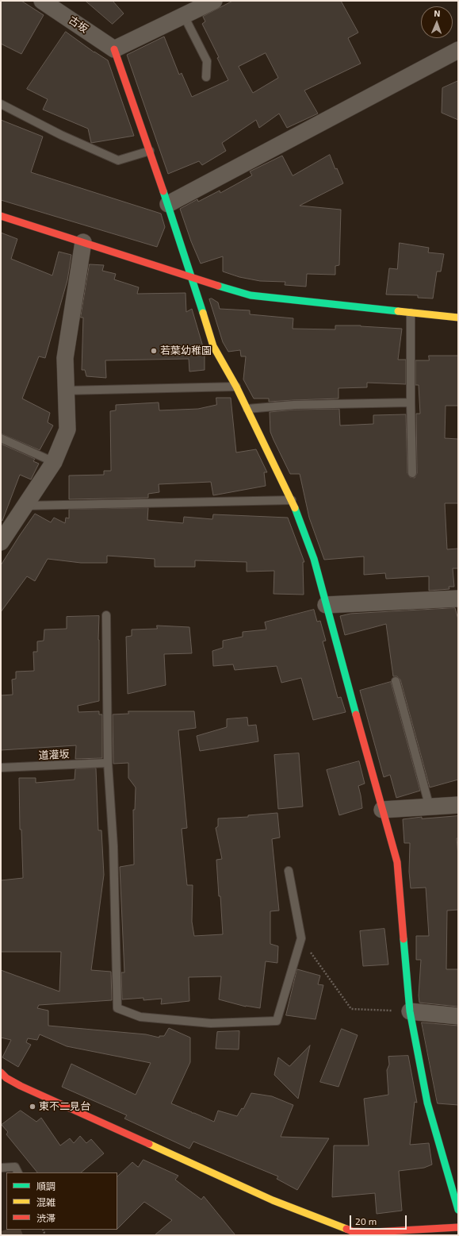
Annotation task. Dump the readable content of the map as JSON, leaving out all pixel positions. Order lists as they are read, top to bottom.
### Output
{
  "streets": {
    "street": ["古坂"],
    "lane": ["道灌坂"]
  },
  "places": ["若葉幼稚園", "東不二見台"],
  "legend": ["順調", "混雑", "渋滞"],
  "scale_bar": "20 m",
  "north": "top"
}
